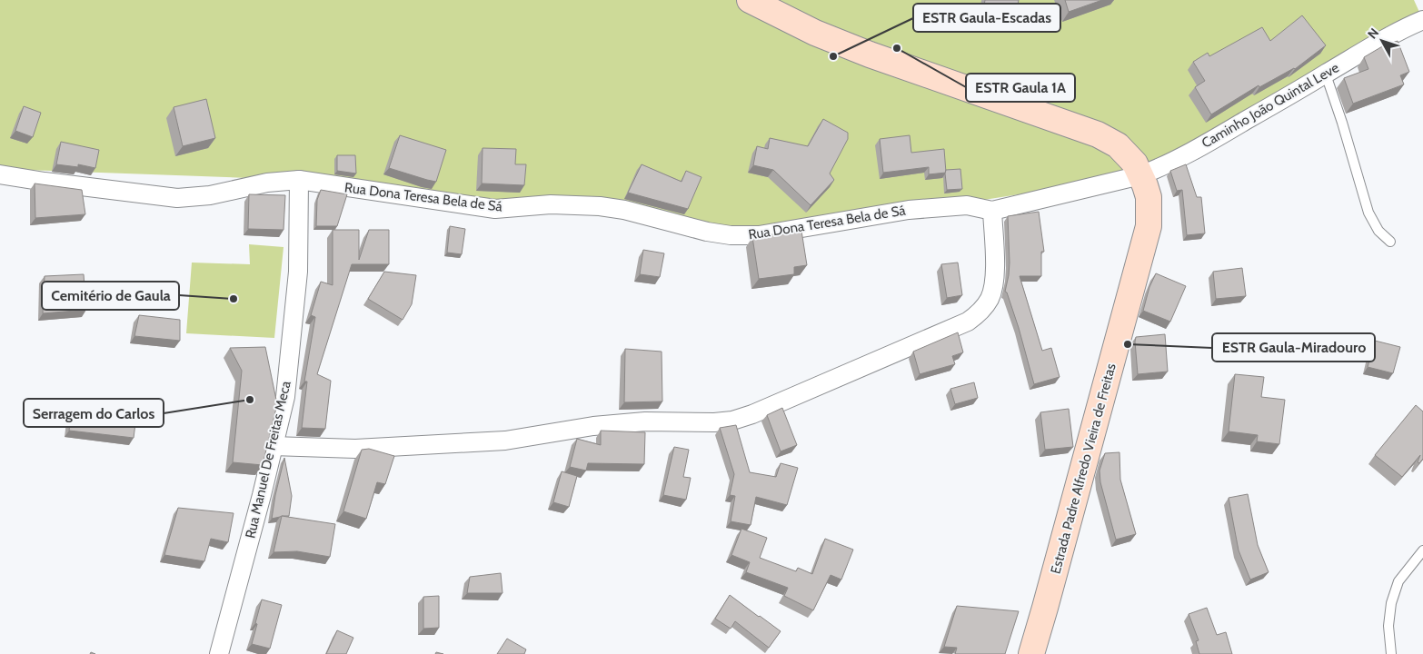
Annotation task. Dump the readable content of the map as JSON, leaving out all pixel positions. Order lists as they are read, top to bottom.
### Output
{
  "streets": {
    "main road": ["Estrada Padre Alfredo Vieira de Freitas"],
    "street": ["Caminho João Quintal Leve", "Rua Dona Teresa Bela de Sá", "Rua Manuel De Freitas Meca"]
  },
  "crossings": [
    ["Caminho João Quintal Leve", "Rua Dona Teresa Bela de Sá"],
    ["Caminho João Quintal Leve", "Estrada Padre Alfredo Vieira de Freitas"],
    ["Rua Dona Teresa Bela de Sá", "Rua Manuel De Freitas Meca"],
    ["Rua Dona Teresa Bela de Sá", "Estrada Padre Alfredo Vieira de Freitas"]
  ],
  "places": [
    "ESTR Gaula 1A",
    "ESTR Gaula-Escadas",
    "Cemitério de Gaula",
    "ESTR Gaula-Miradouro",
    "Serragem do Carlos"
  ],
  "north": "top left"
}
